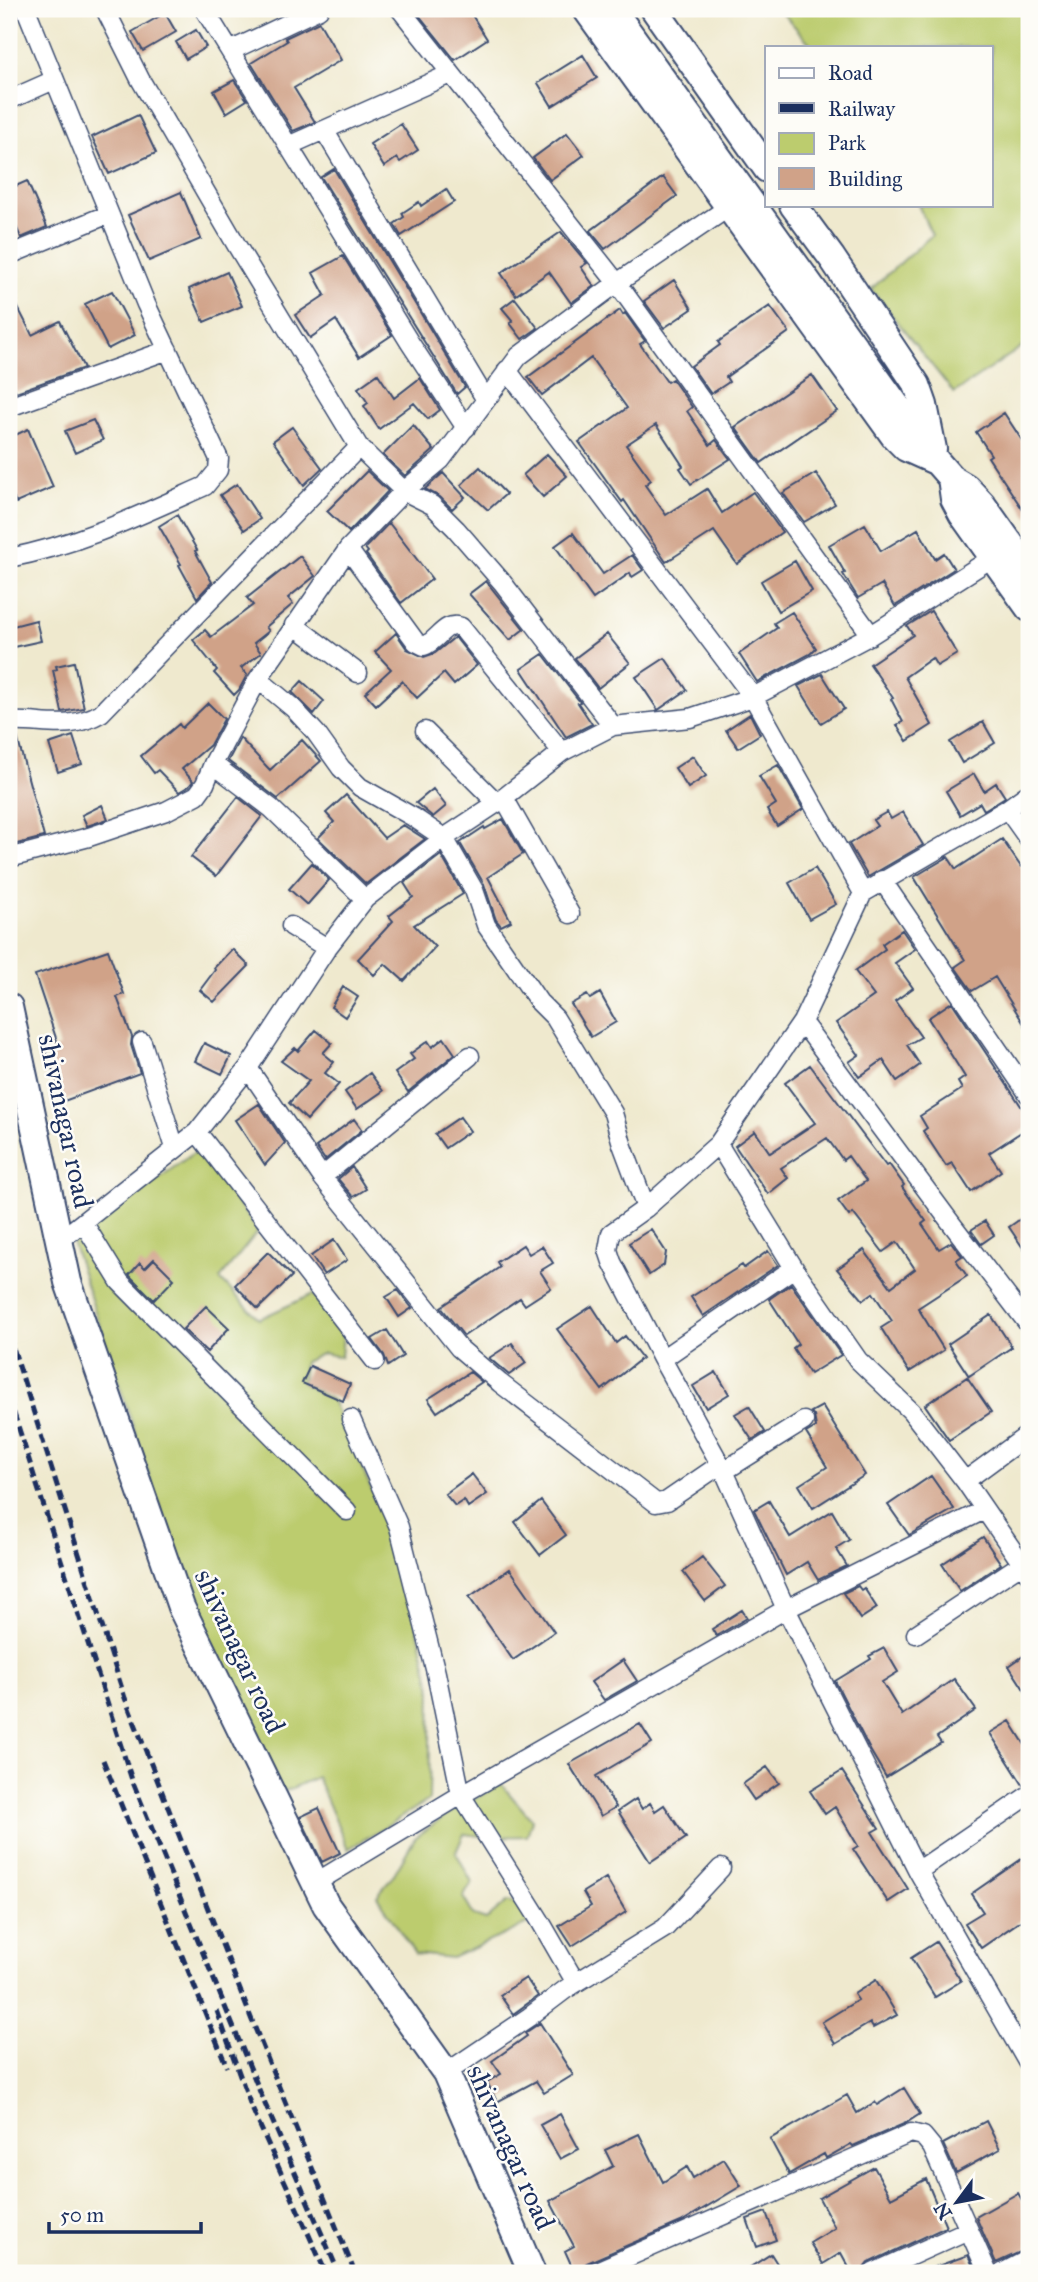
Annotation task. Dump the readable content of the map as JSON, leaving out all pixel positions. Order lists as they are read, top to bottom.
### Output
{
  "streets": {
    "street": ["shivanagar road"]
  },
  "legend": [
    "Road",
    "Railway",
    "Park",
    "Building"
  ],
  "scale_bar": "50 m",
  "north": "bottom left"
}
